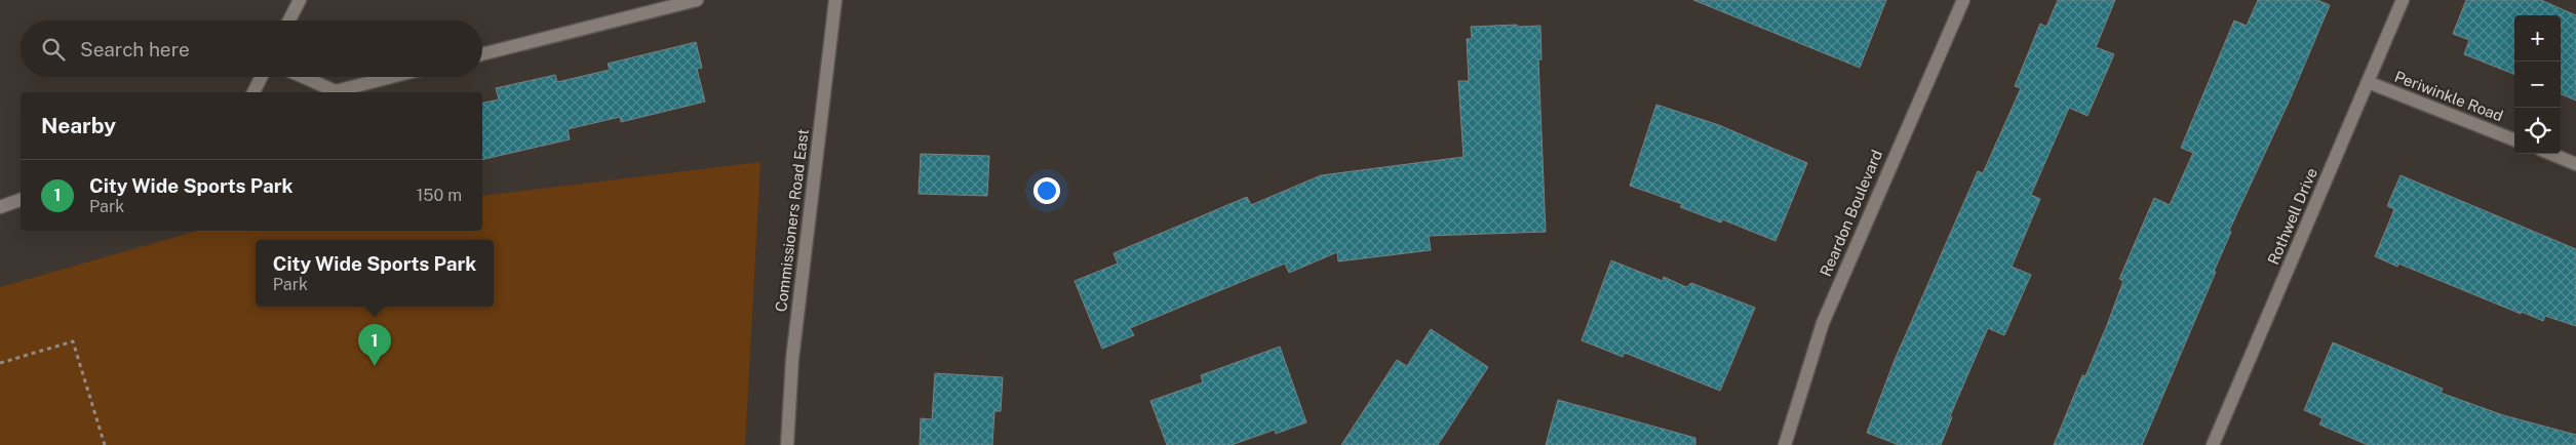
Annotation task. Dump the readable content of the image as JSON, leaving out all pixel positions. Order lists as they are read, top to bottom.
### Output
{
  "streets": {
    "street": [
      "Periwinkle Road",
      "Reardon Boulevard",
      "Rothwell Drive",
      "Commissioners Road East"
    ]
  },
  "crossings": [
    ["Periwinkle Road", "Rothwell Drive"]
  ],
  "page": {
    "map_buttons": ["+", "−"],
    "search": "Search here",
    "heading": "Nearby",
    "list": [
      {
        "mark": "1",
        "name": "City Wide Sports Park",
        "note": "Park",
        "value": "150 m"
      }
    ],
    "popup": ["City Wide Sports Park", "Park"],
    "pins": "1"
  }
}
